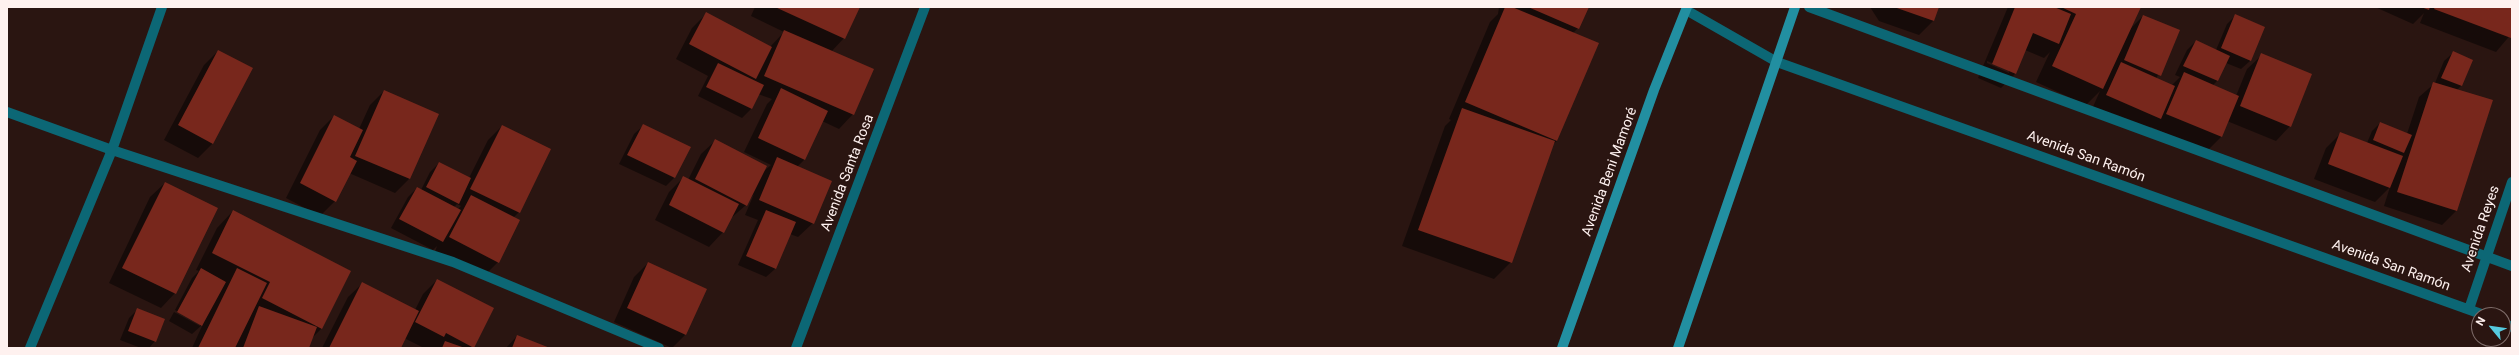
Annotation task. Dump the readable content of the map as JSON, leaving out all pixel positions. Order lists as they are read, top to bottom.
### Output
{
  "streets": {
    "street": [
      "Avenida San Ramón",
      "Avenida Beni Mamoré",
      "Avenida Santa Rosa",
      "Avenida Reyes"
    ]
  },
  "crossings": [
    ["Avenida San Ramón", "Avenida Beni Mamoré"],
    ["Avenida San Ramón", "Avenida Reyes"]
  ],
  "north": "top left"
}
